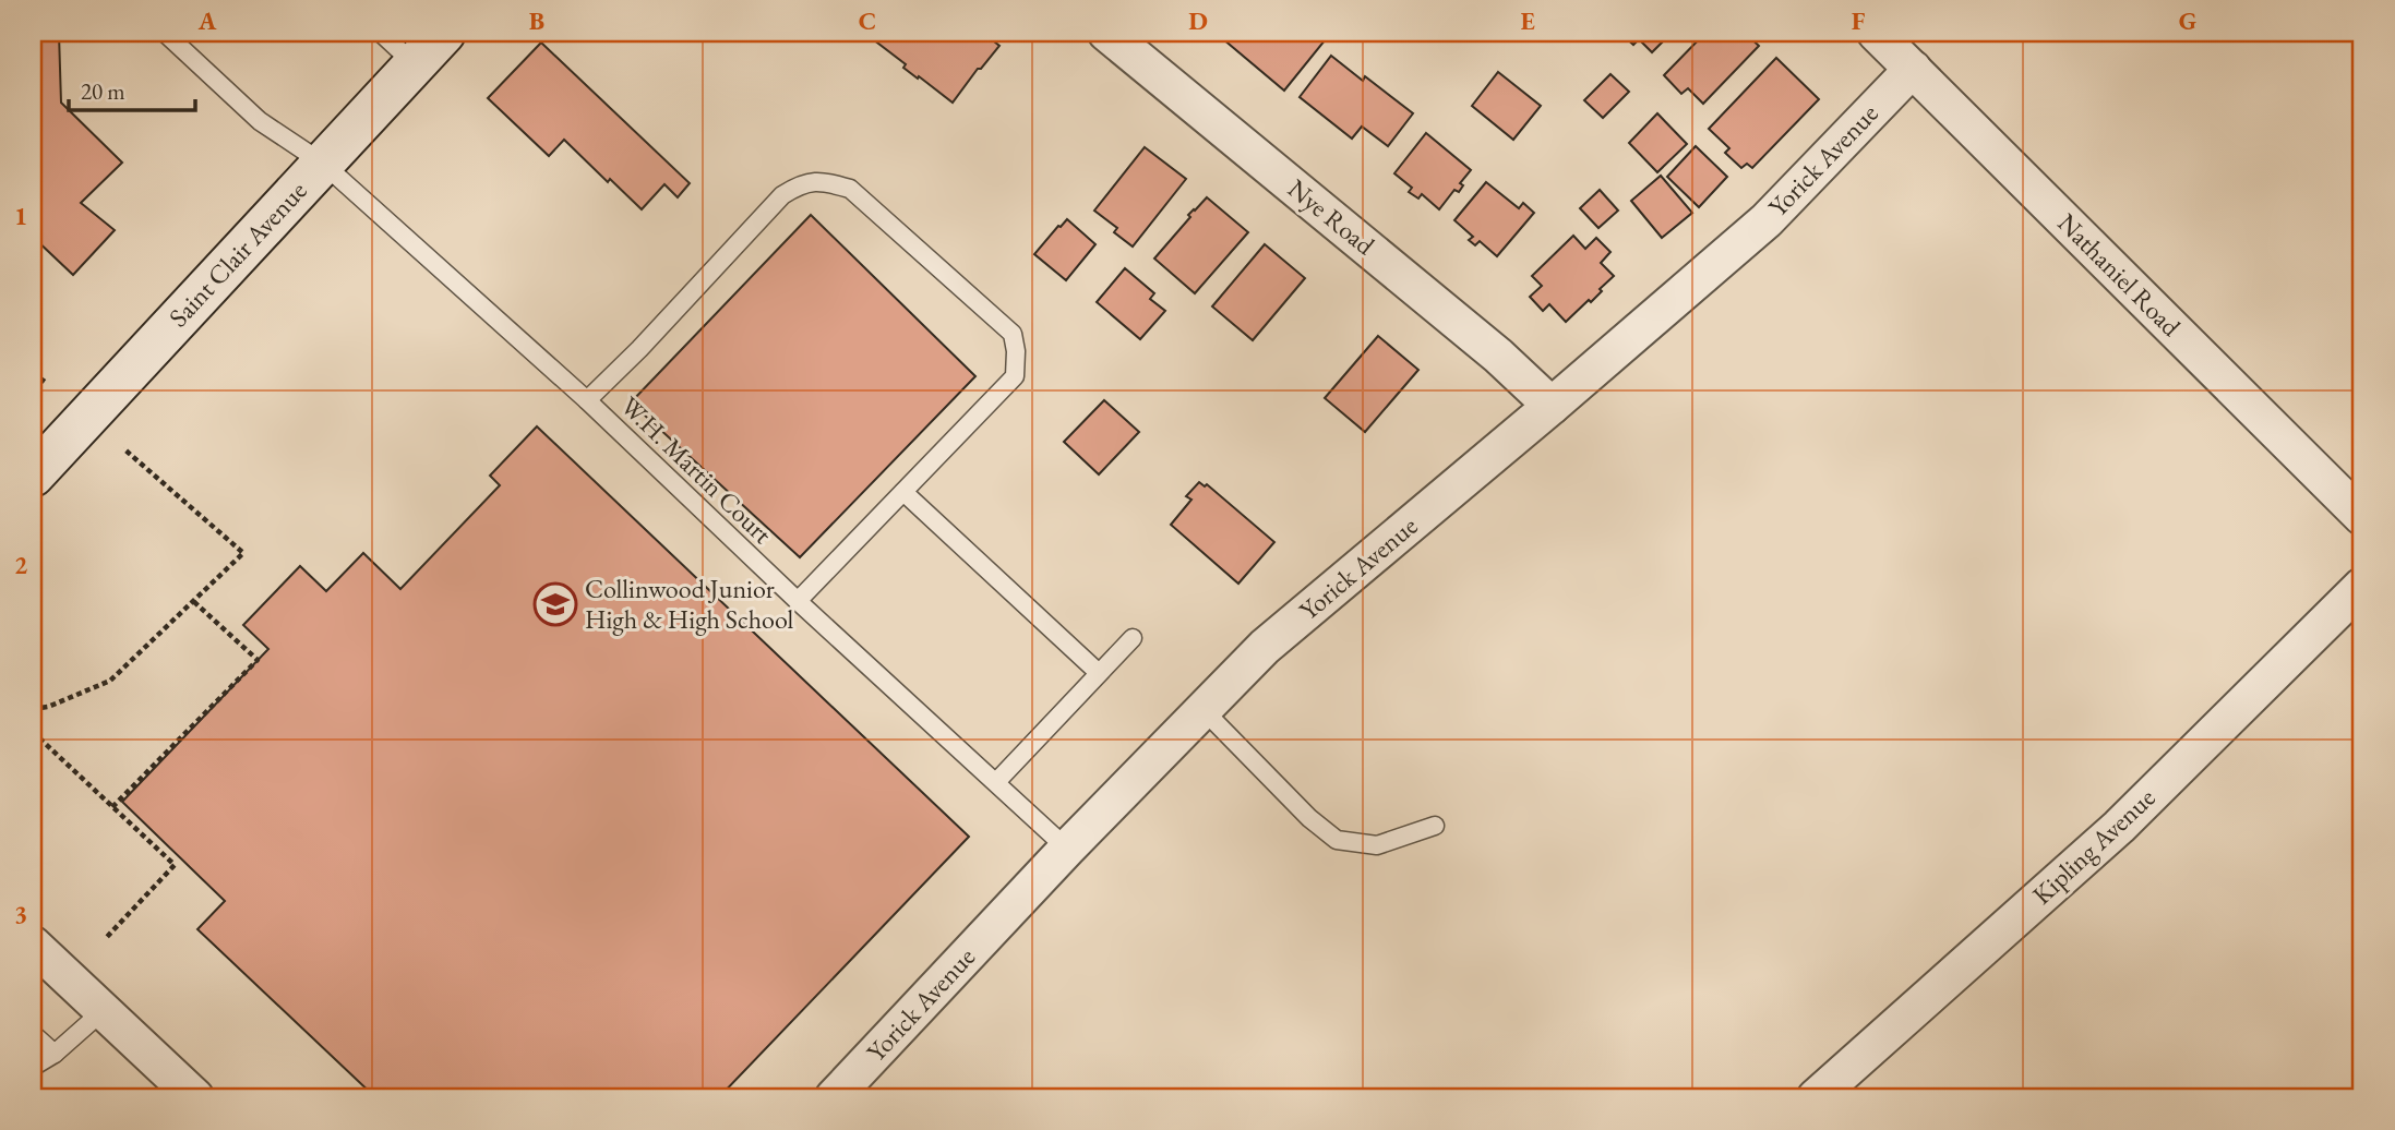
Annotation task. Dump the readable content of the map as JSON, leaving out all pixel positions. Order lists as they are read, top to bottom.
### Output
{
  "streets": {
    "street": [
      "Yorick Avenue",
      "Nye Road",
      "Saint Clair Avenue",
      "Nathaniel Road",
      "Kipling Avenue"
    ],
    "lane": ["W.H. Martin Court"]
  },
  "crossings": [
    ["Yorick Avenue", "Nye Road"],
    ["Yorick Avenue", "Nathaniel Road"],
    ["Yorick Avenue", "W.H. Martin Court"],
    ["Saint Clair Avenue", "W.H. Martin Court"]
  ],
  "places": {
    "school or university": ["Collinwood Junior High & High School"]
  },
  "scale_bar": "20 m",
  "grid": {
    "columns": [
      "A",
      "B",
      "C",
      "D",
      "E",
      "F",
      "G"
    ],
    "rows": ["1", "2", "3"]
  }
}
